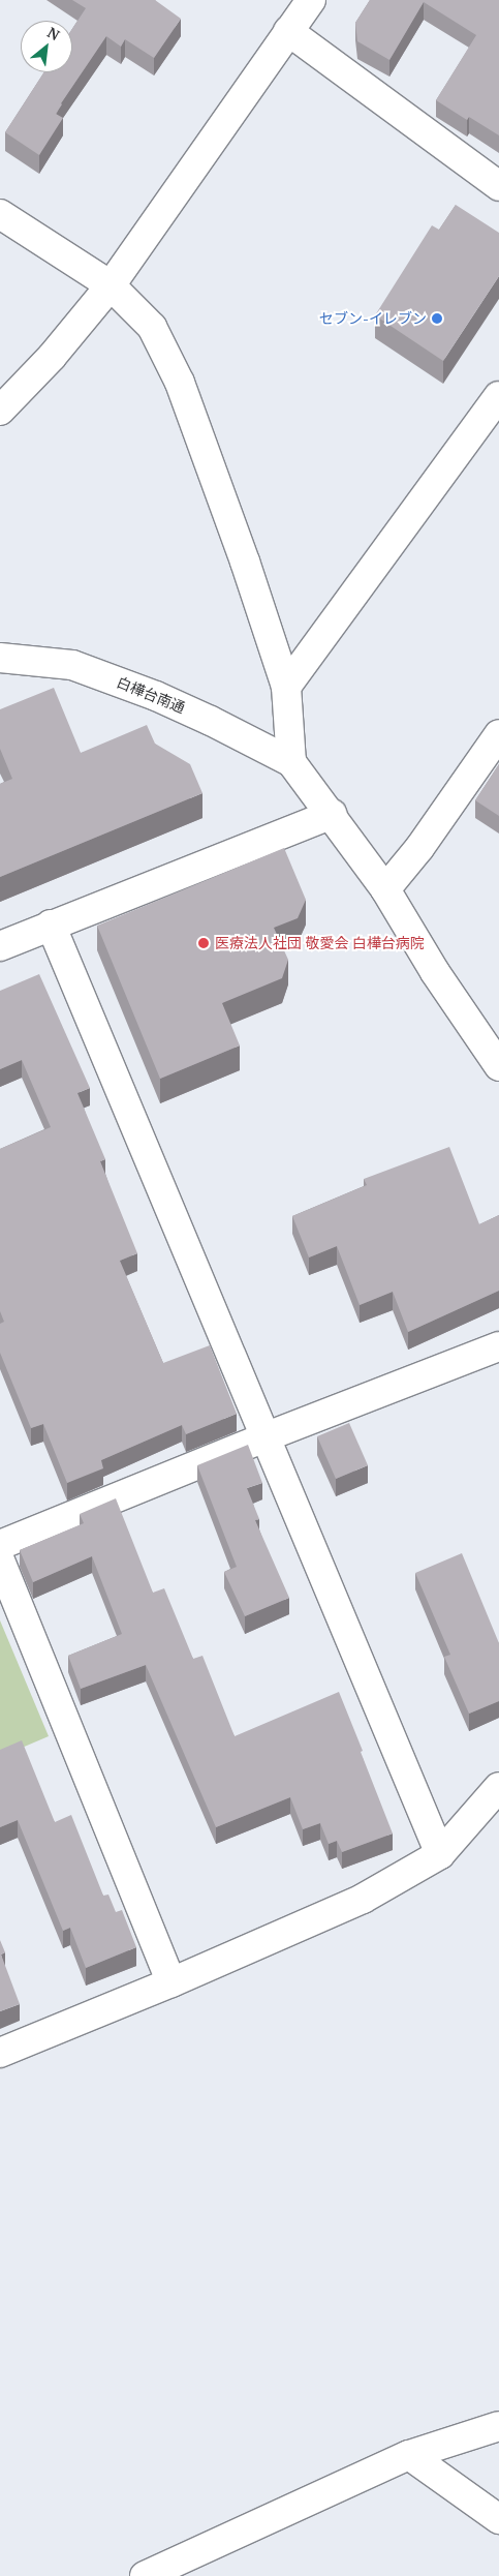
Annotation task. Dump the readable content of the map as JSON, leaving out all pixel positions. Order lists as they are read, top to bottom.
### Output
{
  "streets": {
    "street": ["白樺台南通"]
  },
  "places": ["セブン-イレブン", "医療法人社団 敬愛会 白樺台病院"],
  "north": "top right"
}
